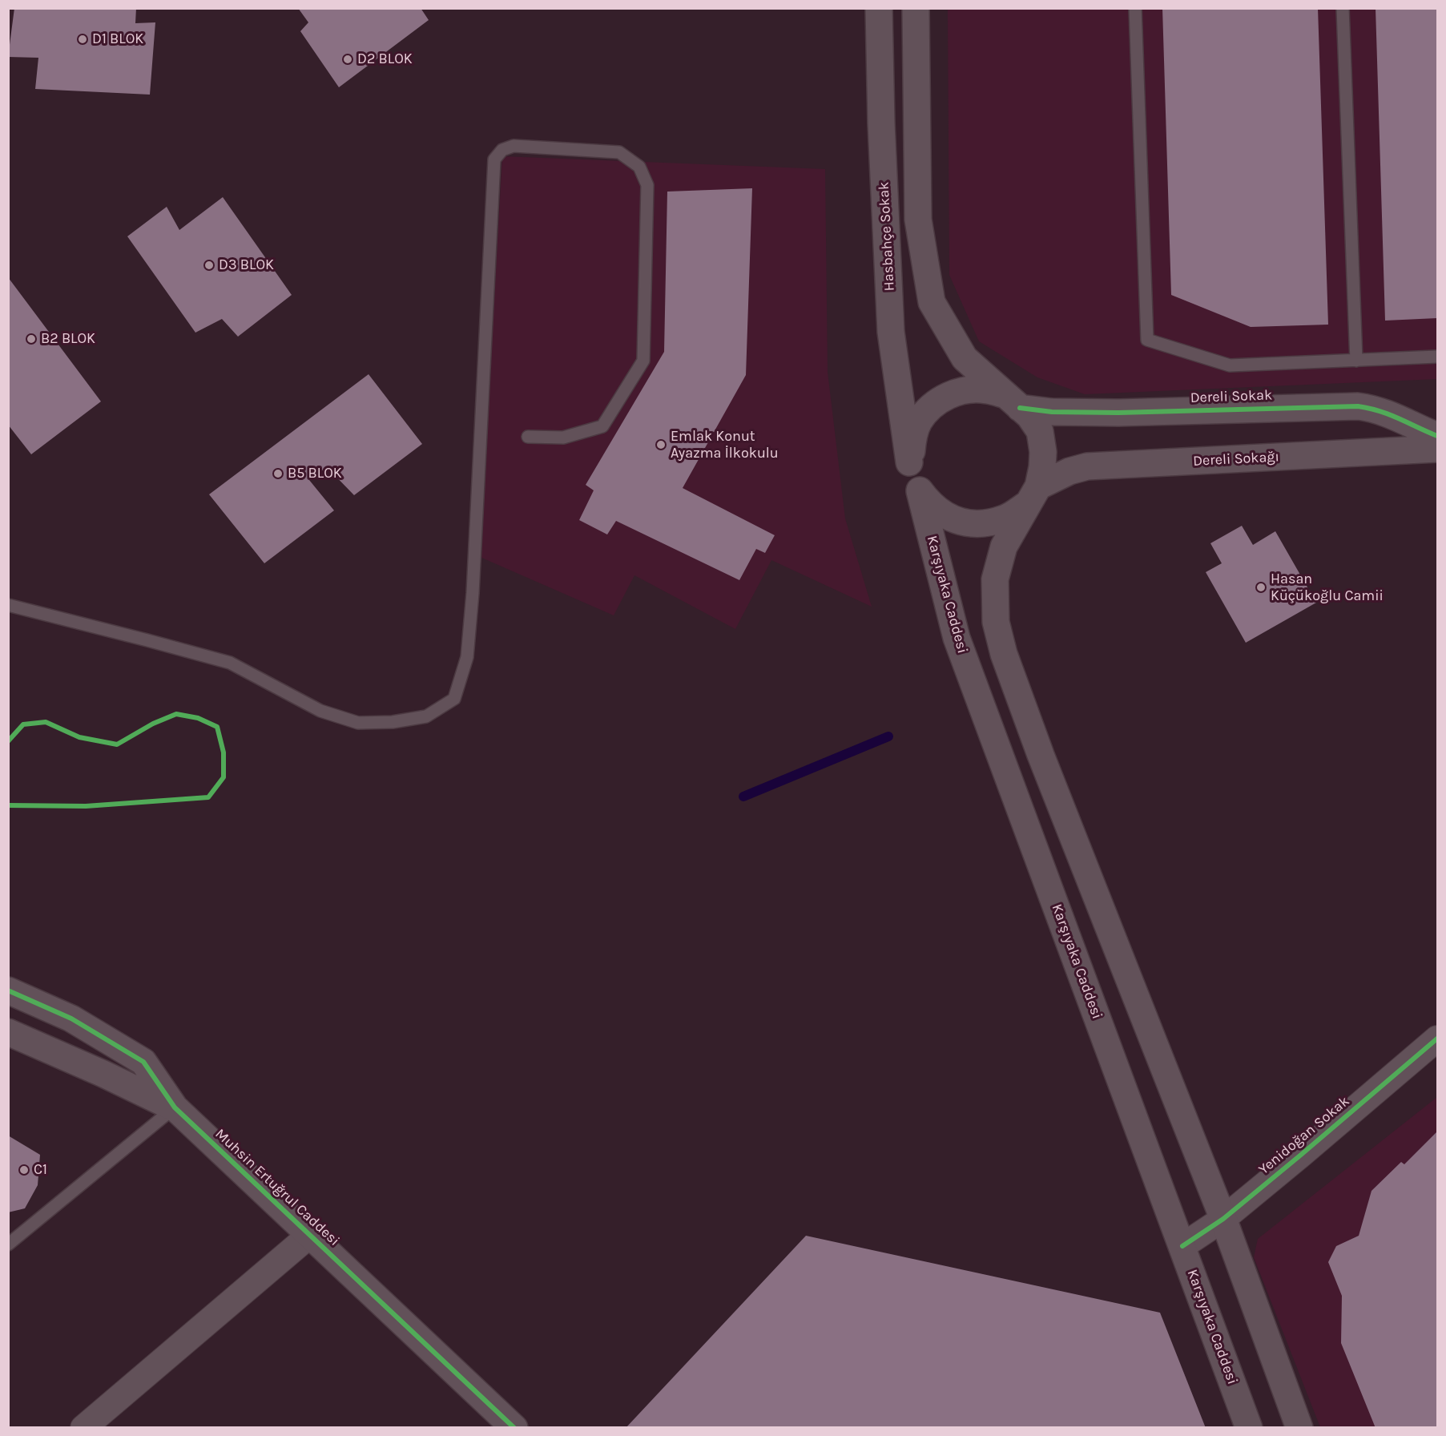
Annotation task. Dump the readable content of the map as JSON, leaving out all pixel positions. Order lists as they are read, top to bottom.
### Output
{
  "streets": {
    "main road": [
      "Hasbahçe Sokak",
      "Dereli Sokak",
      "Dereli Sokağı",
      "Karşıyaka Caddesi",
      "Muhsin Ertuğrul Caddesi"
    ],
    "street": ["Yenidoğan Sokak"]
  },
  "crossings": [
    ["Hasbahçe Sokak", "Dereli Sokak"],
    ["Hasbahçe Sokak", "Dereli Sokağı"],
    ["Hasbahçe Sokak", "Karşıyaka Caddesi"],
    ["Dereli Sokak", "Dereli Sokağı"],
    ["Dereli Sokak", "Karşıyaka Caddesi"],
    ["Dereli Sokağı", "Karşıyaka Caddesi"],
    ["Karşıyaka Caddesi", "Yenidoğan Sokak"]
  ],
  "places": [
    "D1 BLOK",
    "D2 BLOK",
    "D3 BLOK",
    "B2 BLOK",
    "Emlak Konut Ayazma İlkokulu",
    "B5 BLOK",
    "Hasan Küçükoğlu Camii",
    "C1"
  ]
}
